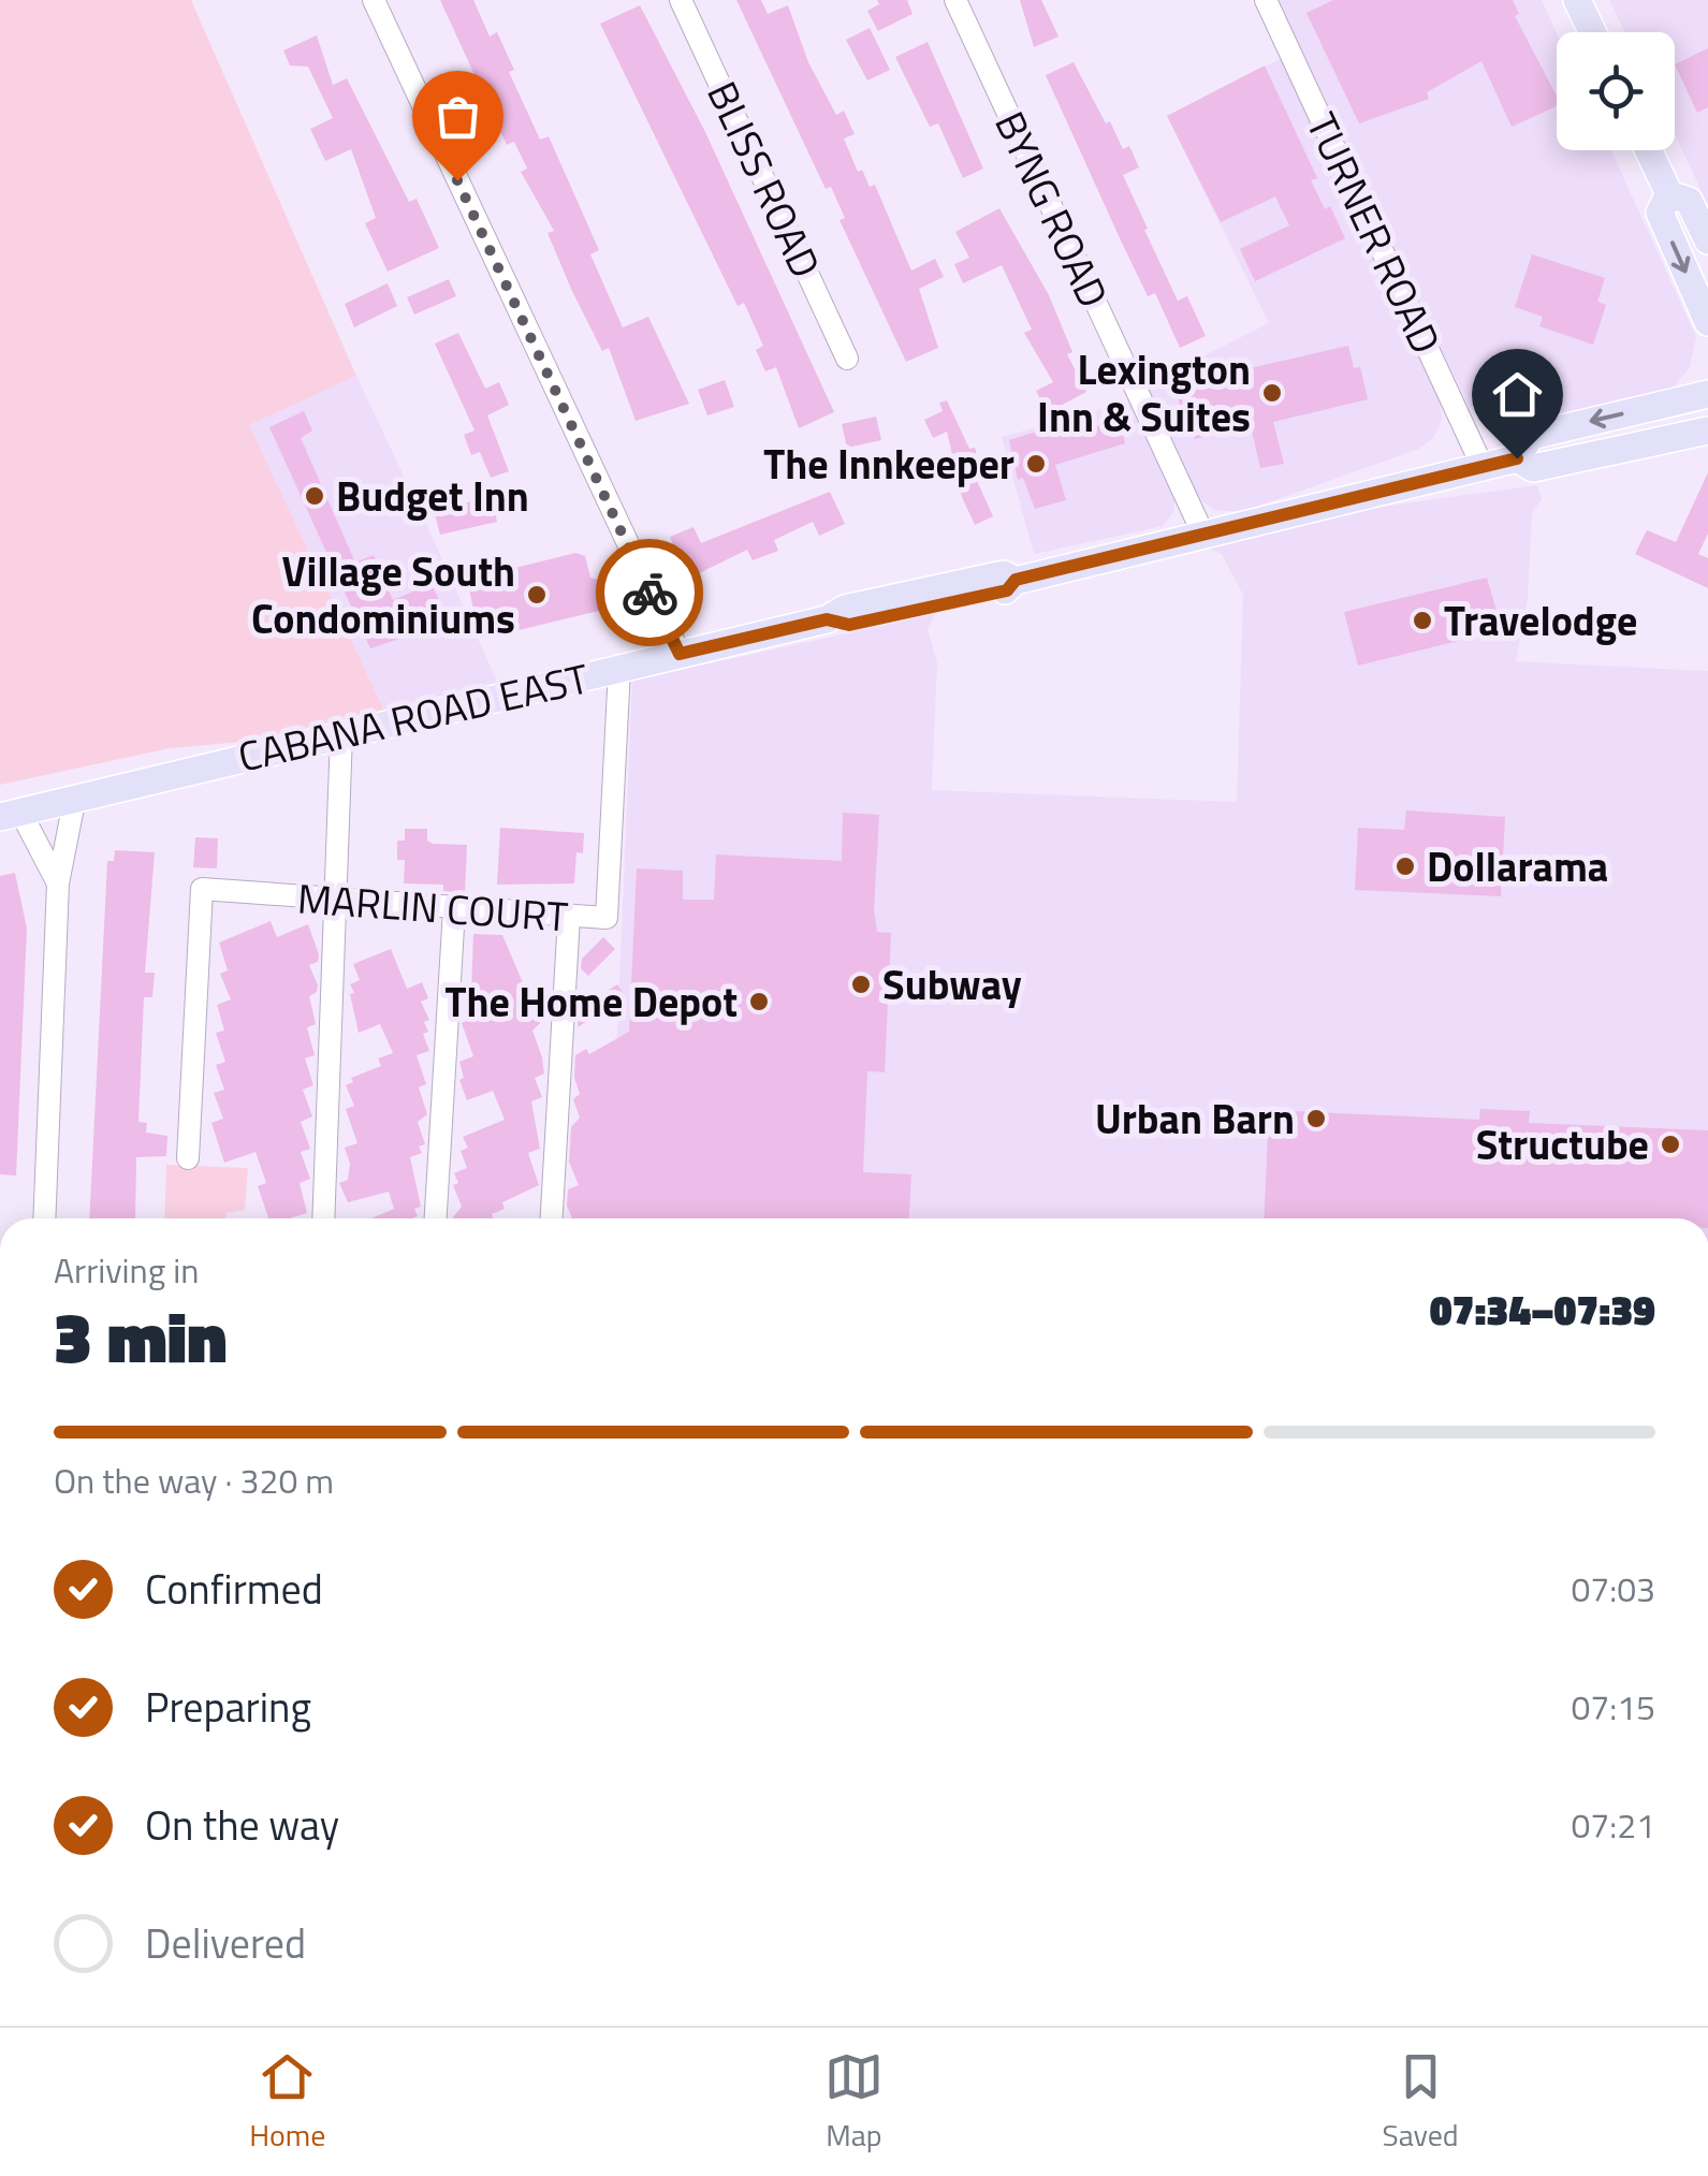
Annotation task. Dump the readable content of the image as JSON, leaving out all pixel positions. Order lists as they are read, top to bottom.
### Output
{
  "streets": {
    "main road": ["CABANA ROAD EAST"],
    "street": [
      "BLISS ROAD",
      "BYNG ROAD",
      "TURNER ROAD",
      "MARLIN COURT"
    ]
  },
  "crossings": [
    ["BYNG ROAD", "CABANA ROAD EAST"],
    ["TURNER ROAD", "CABANA ROAD EAST"],
    ["CABANA ROAD EAST", "MARLIN COURT"]
  ],
  "places": [
    "Lexington Inn & Suites",
    "The Innkeeper",
    "Budget Inn",
    "Village South Condominiums",
    "Travelodge",
    "Dollarama",
    "Subway",
    "The Home Depot",
    "Urban Barn",
    "Structube"
  ],
  "page": {
    "heading": ["3 min", "Arriving in", "07:34–07:39"],
    "bar": "On the way · 320 m",
    "list": [
      ["Confirmed", "07:03"],
      ["Preparing", "07:15"],
      ["On the way", "07:21"],
      "Delivered"
    ],
    "tabs": ["Home", "Map", "Saved"]
  }
}
